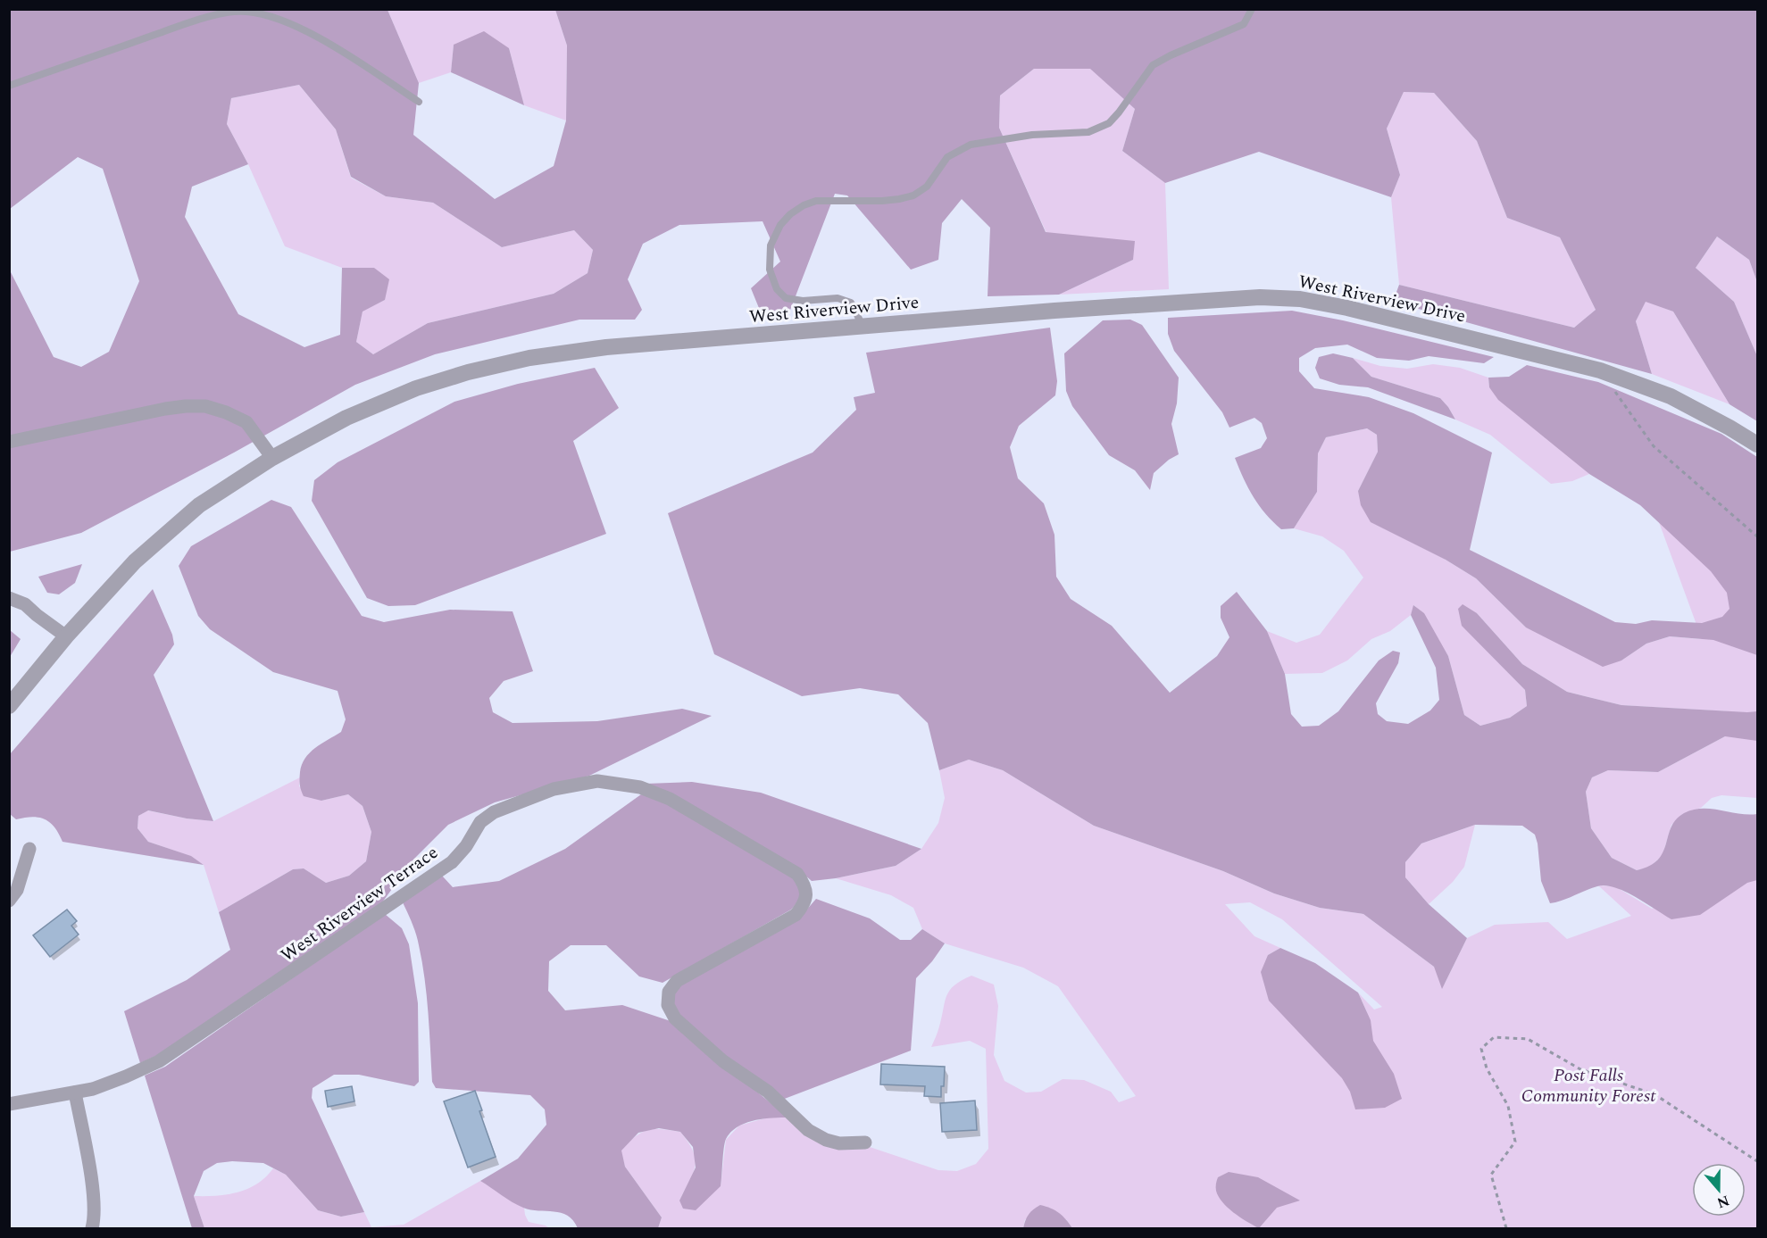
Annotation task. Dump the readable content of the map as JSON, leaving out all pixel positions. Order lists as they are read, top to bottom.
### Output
{
  "streets": {
    "street": ["West Riverview Drive", "West Riverview Terrace"]
  },
  "parks": ["Post Falls Community Forest"],
  "north": "bottom"
}
